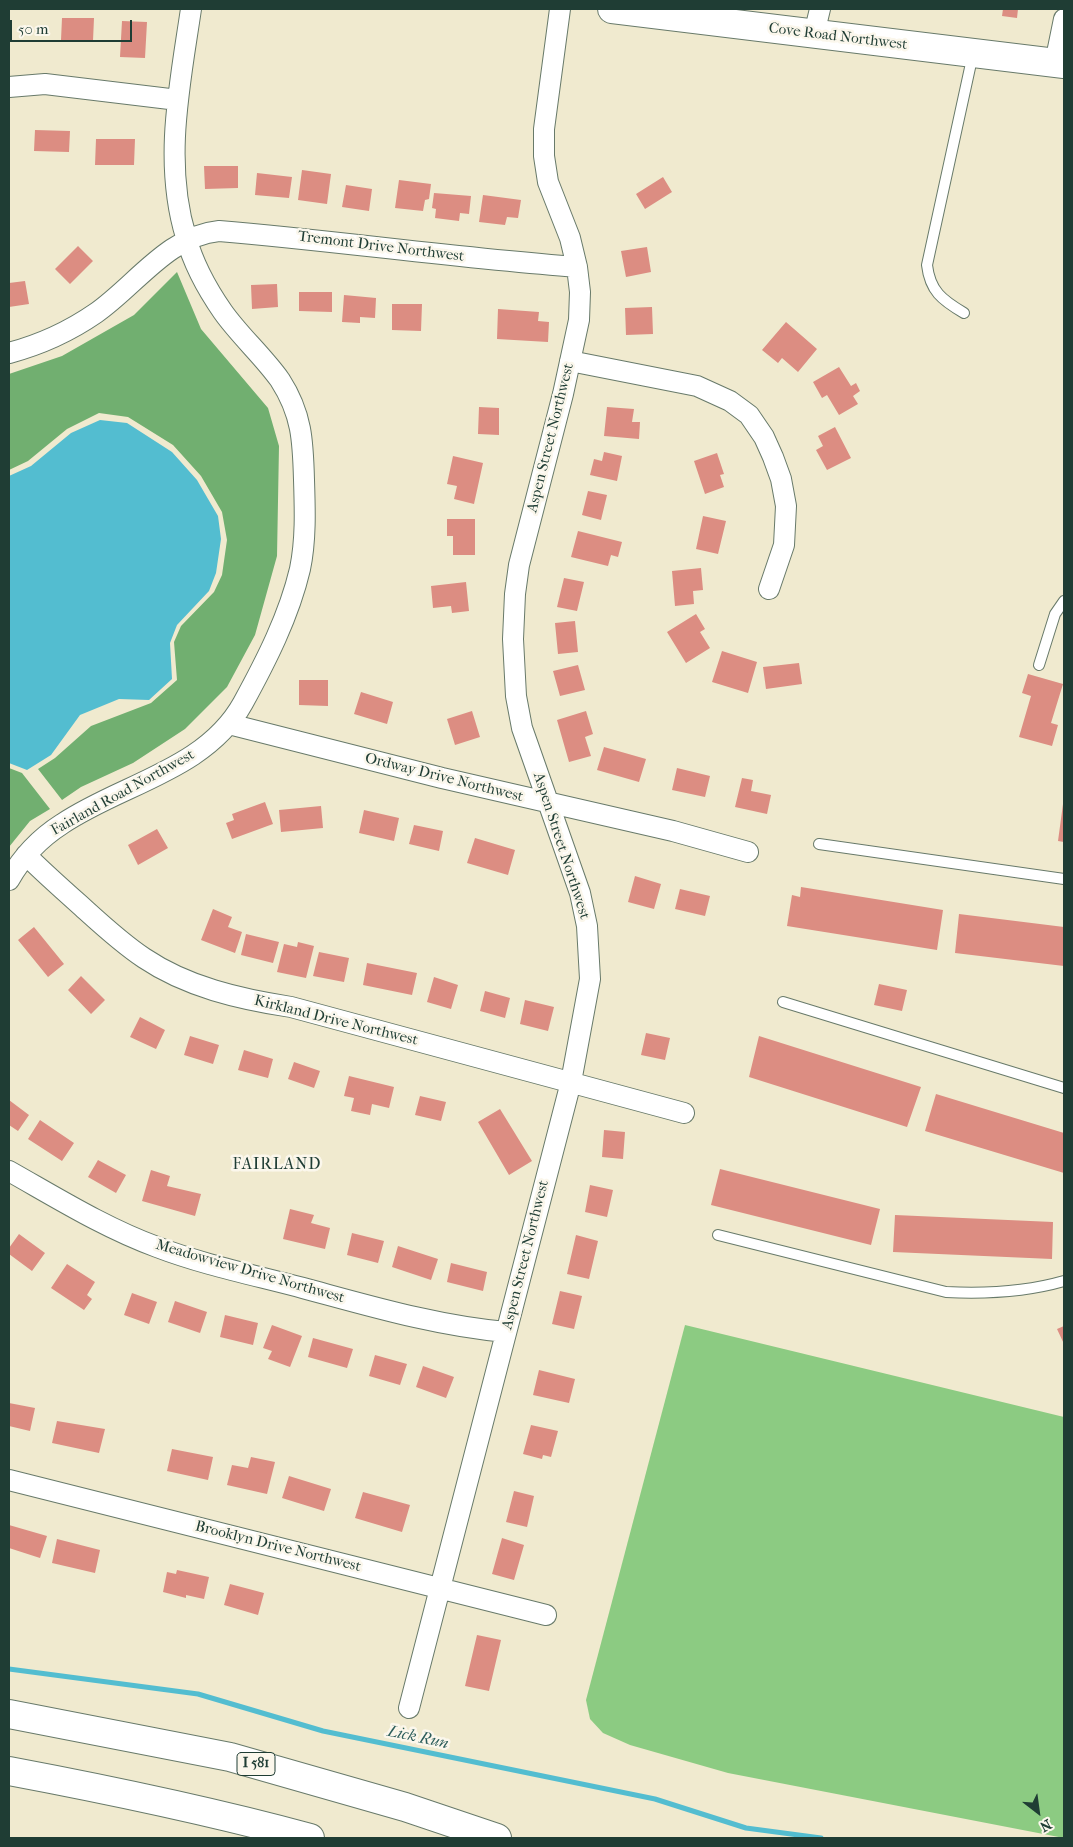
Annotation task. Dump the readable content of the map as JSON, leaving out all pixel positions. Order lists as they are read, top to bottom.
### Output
{
  "streets": {
    "main road": ["Cove Road Northwest", "I 581"],
    "street": [
      "Tremont Drive Northwest",
      "Aspen Street Northwest",
      "Ordway Drive Northwest",
      "Fairland Road Northwest",
      "Kirkland Drive Northwest",
      "Meadowview Drive Northwest",
      "Brooklyn Drive Northwest"
    ]
  },
  "crossings": [
    ["Tremont Drive Northwest", "Aspen Street Northwest"],
    ["Tremont Drive Northwest", "Fairland Road Northwest"],
    ["Aspen Street Northwest", "Ordway Drive Northwest"],
    ["Aspen Street Northwest", "Kirkland Drive Northwest"],
    ["Aspen Street Northwest", "Meadowview Drive Northwest"],
    ["Aspen Street Northwest", "Brooklyn Drive Northwest"],
    ["Ordway Drive Northwest", "Fairland Road Northwest"],
    ["Fairland Road Northwest", "Kirkland Drive Northwest"]
  ],
  "districts": ["FAIRLAND"],
  "water": ["Lick Run"],
  "scale_bar": "50 m",
  "north": "bottom right"
}
